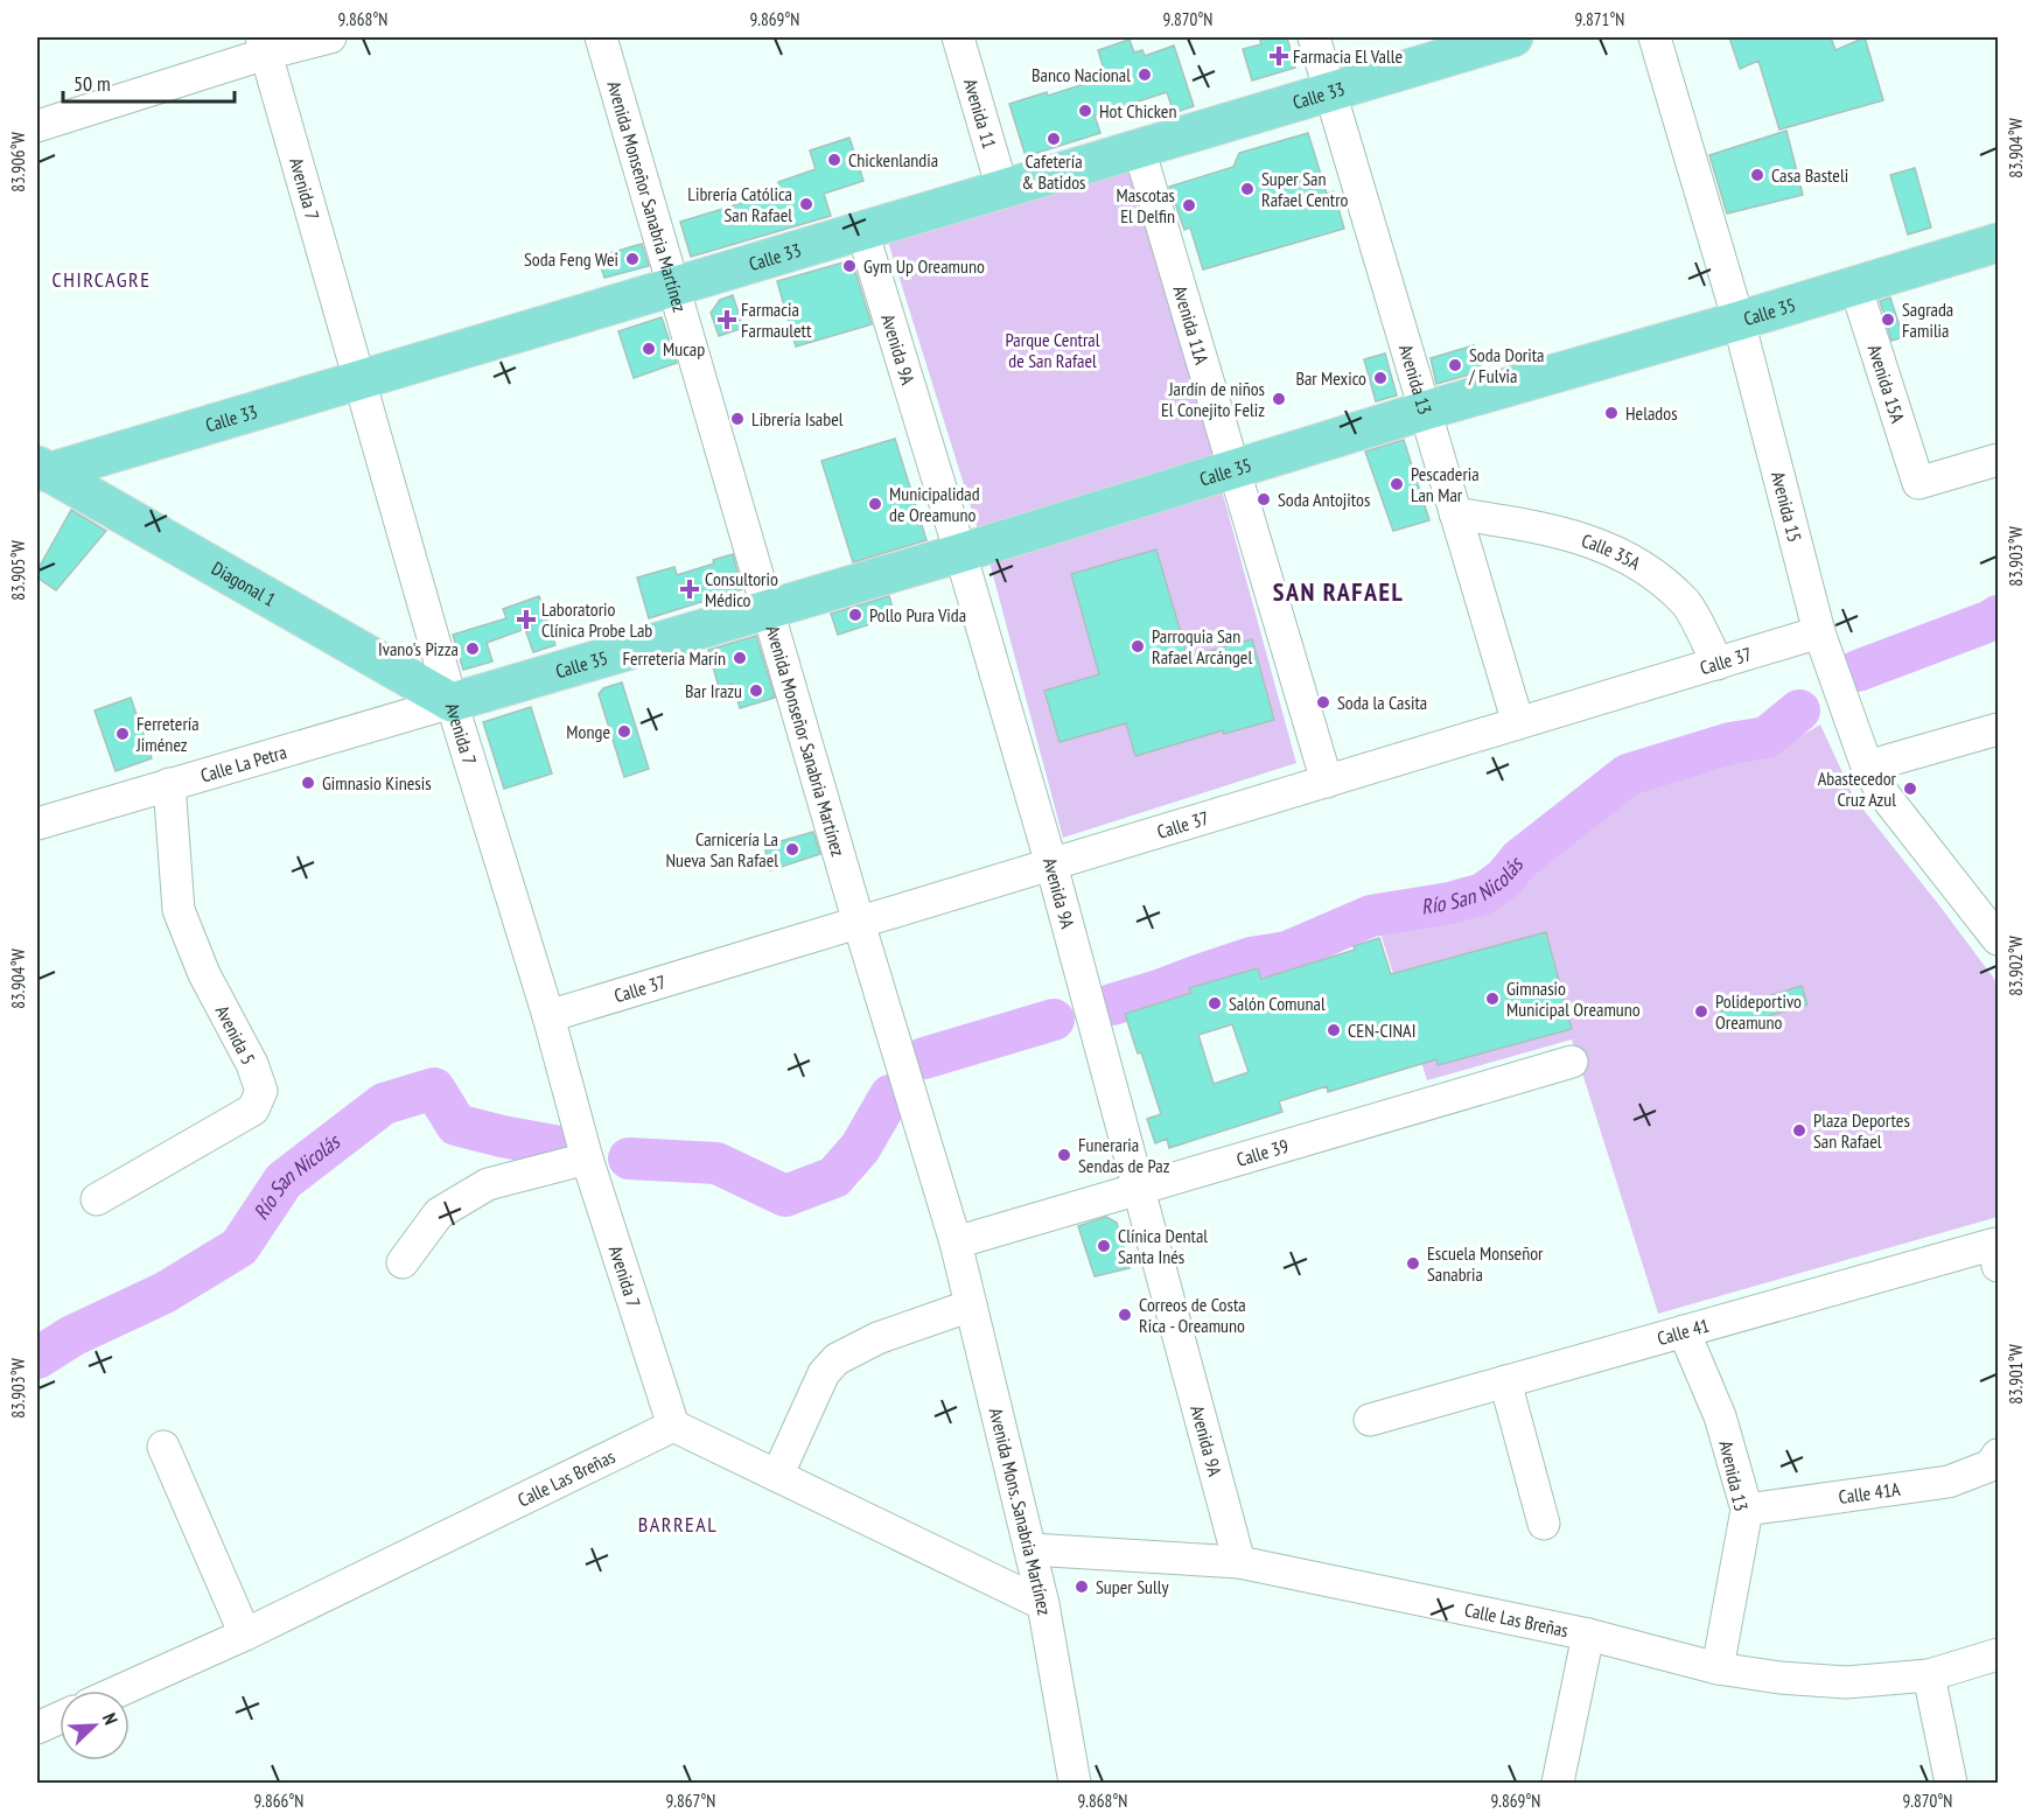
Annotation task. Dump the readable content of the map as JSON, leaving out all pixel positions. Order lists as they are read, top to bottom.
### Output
{
  "streets": {
    "main road": ["Calle 33", "Calle 35", "Diagonal 1"],
    "street": [
      "Avenida 11",
      "Avenida 7",
      "Avenida Monseñor Sanabria Martínez",
      "Avenida 11A",
      "Avenida 9A",
      "Avenida 13",
      "Avenida 15A",
      "Avenida 15",
      "Calle 35A",
      "Calle 37",
      "Calle La Petra",
      "Avenida 5",
      "Calle 39",
      "Calle 41",
      "Calle Las Breñas",
      "Calle 41A",
      "Avenida Mons. Sanabria Martínez"
    ]
  },
  "crossings": [
    ["Calle 33", "Avenida 11"],
    ["Calle 33", "Avenida 7"],
    ["Calle 33", "Avenida Monseñor Sanabria Martínez"],
    ["Calle 33", "Avenida 11A"],
    ["Calle 33", "Avenida 9A"],
    ["Calle 33", "Avenida 13"],
    ["Calle 33", "Diagonal 1"],
    ["Avenida 7", "Calle 35"],
    ["Avenida 7", "Diagonal 1"],
    ["Avenida 7", "Calle 37"],
    ["Avenida 7", "Calle La Petra"],
    ["Avenida 7", "Calle Las Breñas"],
    ["Avenida Monseñor Sanabria Martínez", "Calle 35"],
    ["Avenida Monseñor Sanabria Martínez", "Calle 37"],
    ["Avenida Monseñor Sanabria Martínez", "Calle 39"],
    ["Avenida Monseñor Sanabria Martínez", "Avenida Mons. Sanabria Martínez"],
    ["Calle 35", "Avenida 11A"],
    ["Calle 35", "Avenida 9A"],
    ["Calle 35", "Avenida 13"],
    ["Calle 35", "Avenida 15A"],
    ["Calle 35", "Avenida 15"],
    ["Calle 35", "Diagonal 1"],
    ["Calle 35", "Calle La Petra"],
    ["Avenida 11A", "Calle 37"],
    ["Avenida 9A", "Calle 37"],
    ["Avenida 9A", "Calle 39"],
    ["Avenida 9A", "Calle Las Breñas"],
    ["Avenida 13", "Calle 35A"],
    ["Avenida 13", "Calle 37"],
    ["Avenida 13", "Calle 41"],
    ["Avenida 13", "Calle Las Breñas"],
    ["Avenida 13", "Calle 41A"],
    ["Avenida 15", "Calle 37"],
    ["Calle 35A", "Calle 37"],
    ["Diagonal 1", "Calle La Petra"],
    ["Calle La Petra", "Avenida 5"],
    ["Calle 39", "Avenida Mons. Sanabria Martínez"],
    ["Calle Las Breñas", "Avenida Mons. Sanabria Martínez"]
  ],
  "districts": ["CHIRCAGRE", "SAN RAFAEL", "BARREAL"],
  "water": ["Río San Nicolás"],
  "parks": ["Parque Central de San Rafael"],
  "places": {
    "health": [
      "Farmacia El Valle",
      "Farmacia Farmaulett",
      "Consultorio Médico",
      "Laboratorio Clínica Probe Lab"
    ],
    "other": [
      "Banco Nacional",
      "Hot Chicken",
      "Cafetería & Batidos",
      "Chickenlandia",
      "Casa Basteli",
      "Super San Rafael Centro",
      "Librería Católica San Rafael",
      "Mascotas El Delfin",
      "Soda Feng Wei",
      "Gym Up Oreamuno",
      "Sagrada Familia",
      "Mucap",
      "Soda Dorita / Fulvia",
      "Bar Mexico",
      "Jardín de niños El Conejito Feliz",
      "Helados",
      "Librería Isabel",
      "Pescaderia Lan Mar",
      "Soda Antojitos",
      "Municipalidad de Oreamuno",
      "Pollo Pura Vida",
      "Parroquia San Rafael Arcángel",
      "Ivano's Pizza",
      "Ferretería Marín",
      "Bar Irazu",
      "Soda la Casita",
      "Monge",
      "Ferretería Jiménez",
      "Gimnasio Kinesis",
      "Abastecedor Cruz Azul",
      "Carnicería La Nueva San Rafael",
      "Gimnasio Municipal Oreamuno",
      "Salón Comunal",
      "Polideportivo Oreamuno",
      "CEN-CINAI",
      "Plaza Deportes San Rafael",
      "Funeraria Sendas de Paz",
      "Clínica Dental Santa Inés",
      "Escuela Monseñor Sanabria",
      "Correos de Costa Rica - Oreamuno",
      "Super Sully"
    ]
  },
  "scale_bar": "50 m",
  "north": "top right",
  "coordinates": [
    "9.868°N",
    "9.869°N",
    "9.870°N",
    "9.871°N",
    "83.904°W",
    "83.906°W",
    "83.903°W",
    "83.905°W",
    "83.902°W",
    "83.901°W",
    "9.866°N",
    "9.867°N"
  ]
}
